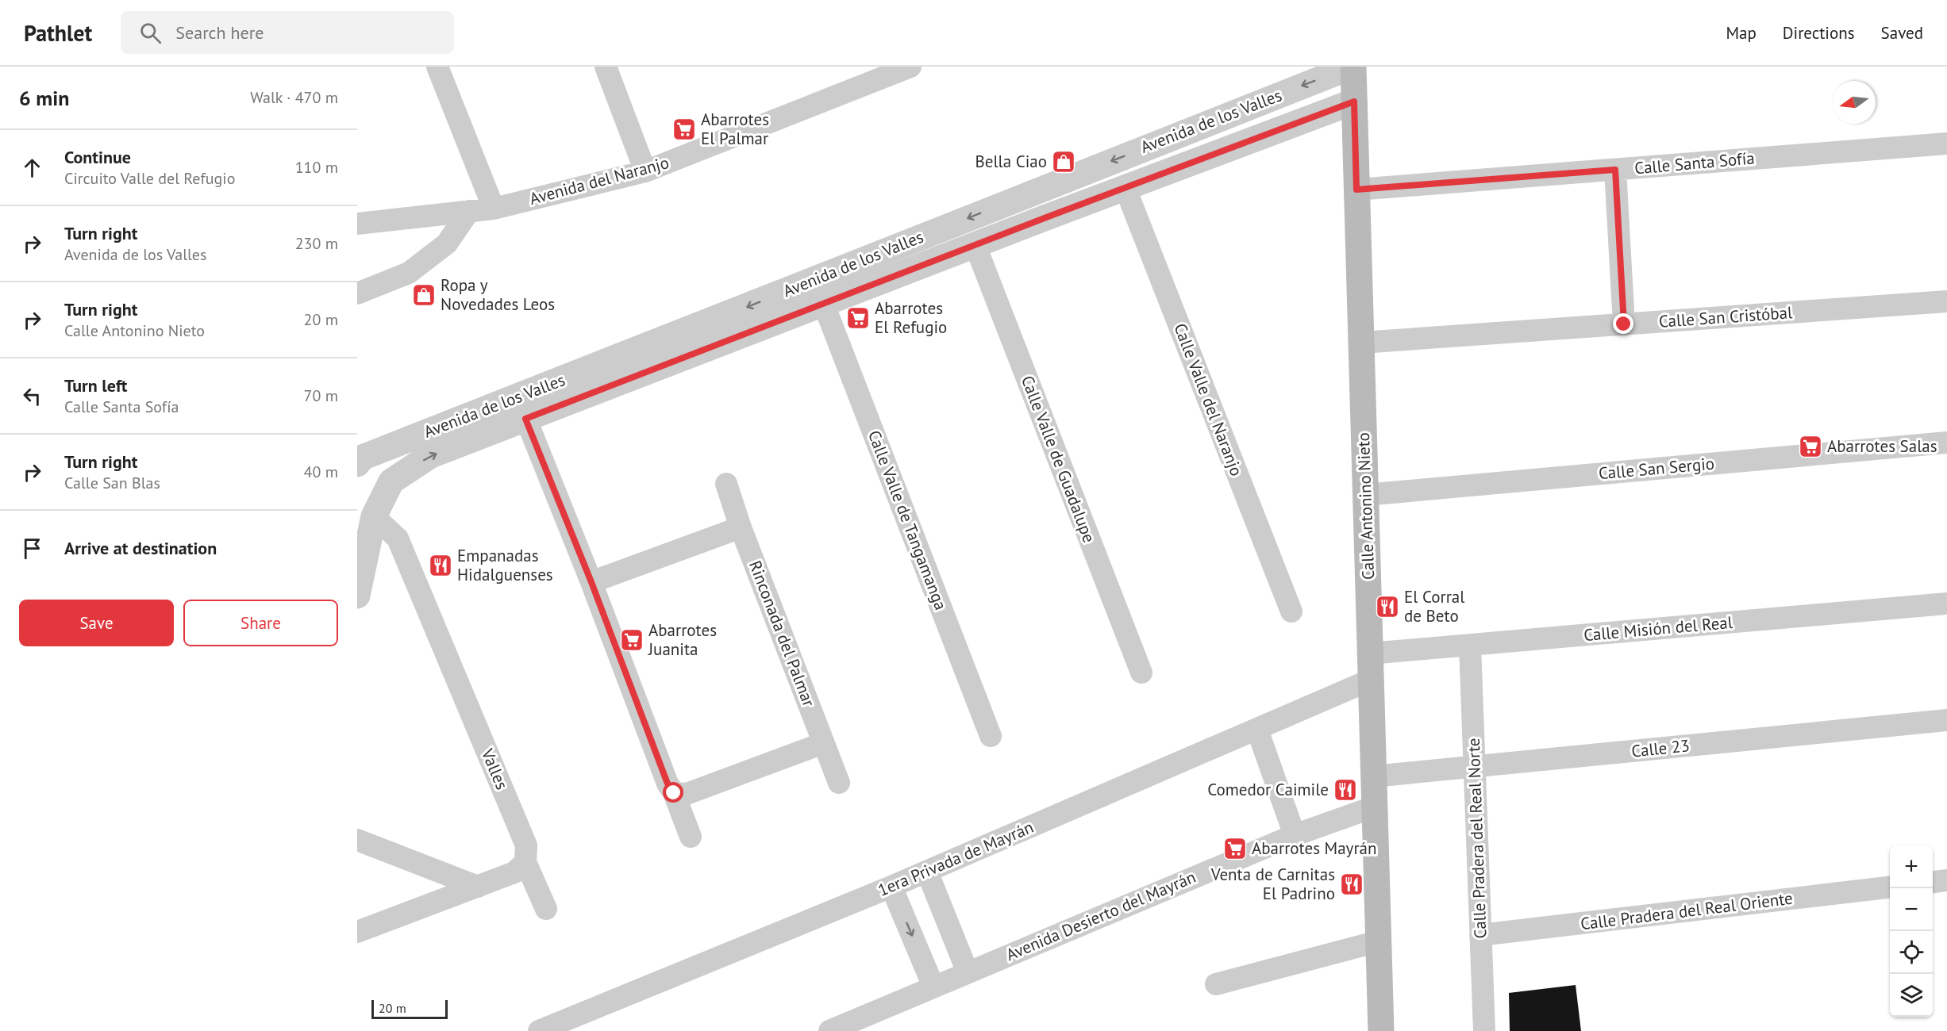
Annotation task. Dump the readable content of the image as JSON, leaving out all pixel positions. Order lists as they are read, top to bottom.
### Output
{
  "streets": {
    "main road": ["Calle Antonino Nieto"],
    "street": [
      "Avenida de los Valles",
      "Calle Santa Sofía",
      "Avenida del Naranjo",
      "Calle San Cristóbal",
      "Calle Valle del Naranjo",
      "Calle Valle de Guadalupe",
      "Calle San Sergio",
      "Calle Valle de Tangamanga",
      "Calle Misión del Real",
      "Rinconada del Palmar",
      "Calle 23",
      "Valles",
      "Calle Pradera del Real Norte",
      "1era Privada de Mayrán",
      "Calle Pradera del Real Oriente",
      "Avenida Desierto del Mayrán"
    ]
  },
  "crossings": [
    ["Avenida de los Valles", "Calle Valle del Naranjo"],
    ["Avenida de los Valles", "Calle Valle de Guadalupe"],
    ["Avenida de los Valles", "Calle Antonino Nieto"],
    ["Avenida de los Valles", "Calle Valle de Tangamanga"],
    ["Avenida de los Valles", "Valles"],
    ["Calle Santa Sofía", "Calle Antonino Nieto"],
    ["Calle San Cristóbal", "Calle Antonino Nieto"],
    ["Calle San Sergio", "Calle Antonino Nieto"],
    ["Calle Antonino Nieto", "Calle Misión del Real"],
    ["Calle Antonino Nieto", "Calle 23"],
    ["Calle Antonino Nieto", "1era Privada de Mayrán"],
    ["Calle Antonino Nieto", "Avenida Desierto del Mayrán"],
    ["Calle Misión del Real", "Calle Pradera del Real Norte"],
    ["Calle 23", "Calle Pradera del Real Norte"],
    ["Calle Pradera del Real Norte", "Calle Pradera del Real Oriente"]
  ],
  "places": {
    "supermarket": [
      "Abarrotes El Palmar",
      "Abarrotes El Refugio",
      "Abarrotes Salas",
      "Abarrotes Juanita",
      "Abarrotes Mayrán"
    ],
    "shop": ["Bella Ciao", "Ropa y Novedades Leos"],
    "restaurant": [
      "Empanadas Hidalguenses",
      "El Corral de Beto",
      "Comedor Caimile",
      "Venta de Carnitas El Padrino"
    ]
  },
  "scale_bar": "20 m",
  "north": "left",
  "page": {
    "header": "Pathlet",
    "search": "Search here",
    "nav": ["Map", "Directions", "Saved"],
    "heading": ["6 min", "Walk · 470 m"],
    "list": [
      ["Continue", "Circuito Valle del Refugio", "110 m"],
      ["Turn right", "Avenida de los Valles", "230 m"],
      ["Turn right", "Calle Antonino Nieto", "20 m"],
      ["Turn left", "Calle Santa Sofía", "70 m"],
      ["Turn right", "Calle San Blas", "40 m"],
      "Arrive at destination"
    ],
    "buttons": ["Save", "Share"],
    "map_buttons": ["+", "−"],
    "scale": "20 m"
  }
}
